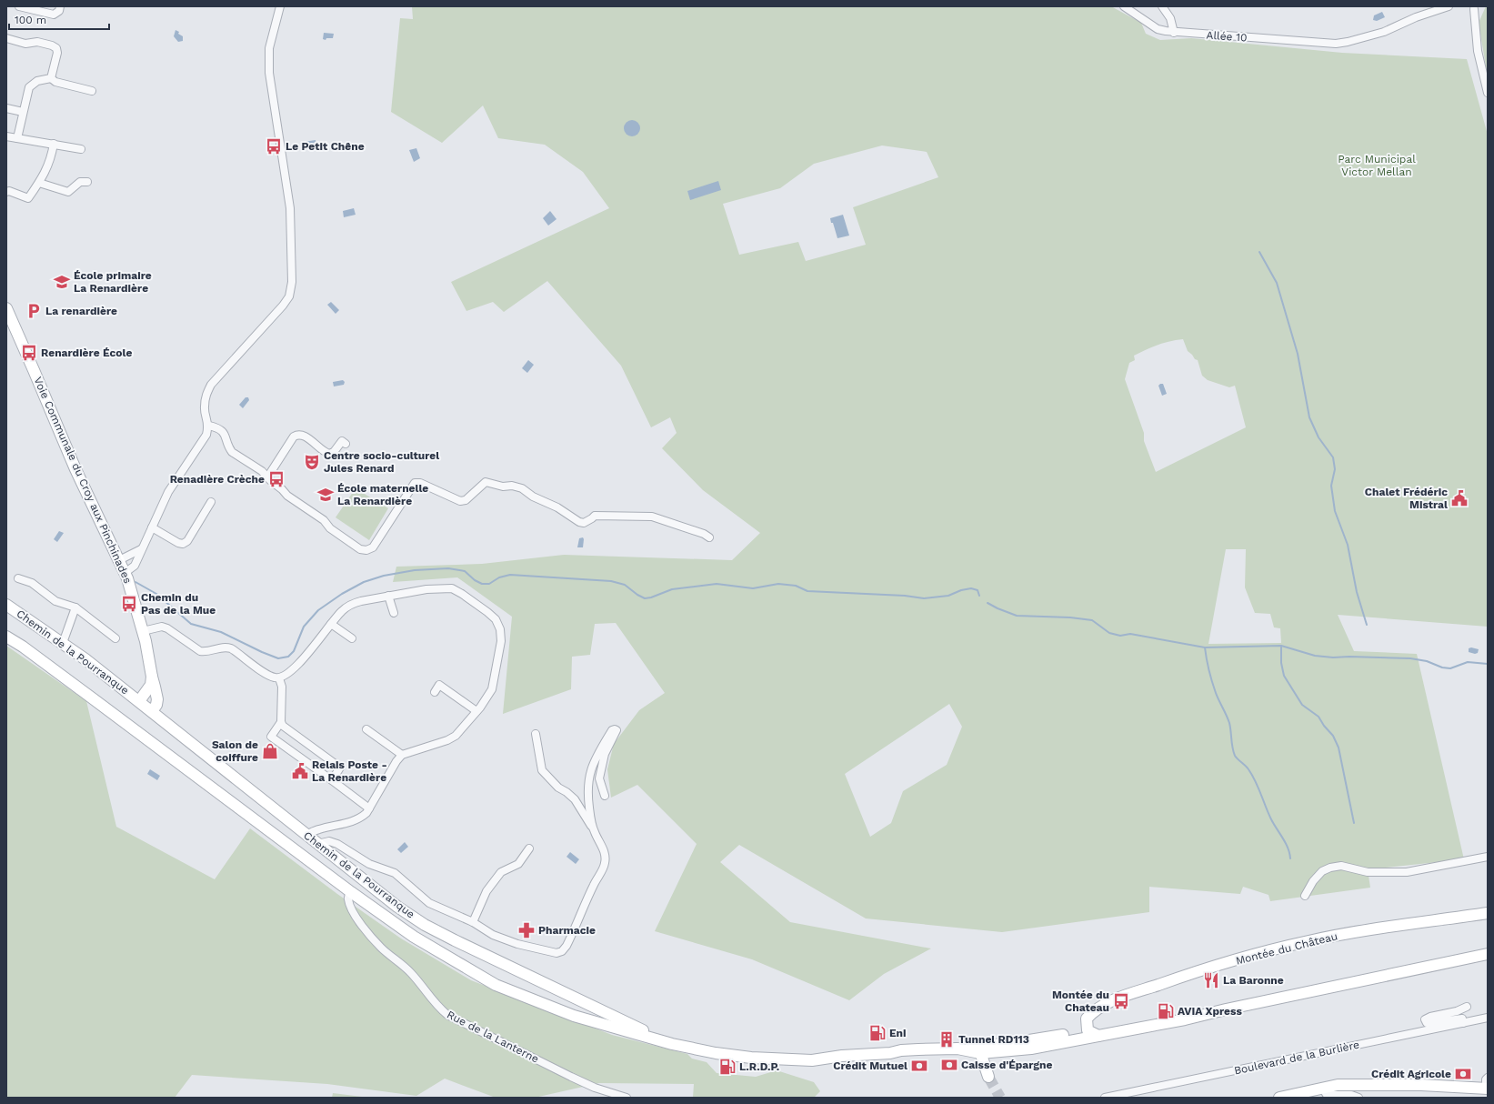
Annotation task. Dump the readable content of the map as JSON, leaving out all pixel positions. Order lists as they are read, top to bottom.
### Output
{
  "streets": {
    "street": [
      "Allée 10",
      "Voie Communale du Croy aux Pinchinades",
      "Chemin de la Pourranque",
      "Montée du Château",
      "Rue de la Lanterne",
      "Boulevard de la Burlière"
    ]
  },
  "crossings": [
    ["Voie Communale du Croy aux Pinchinades", "Chemin de la Pourranque"]
  ],
  "parks": ["Parc Municipal Victor Mellan"],
  "places": {
    "bus stop": [
      "Le Petit Chêne",
      "Renardière École",
      "Renadière Crèche",
      "Chemin du Pas de la Mue",
      "Montée du Chateau"
    ],
    "school or university": ["École primaire La Renardière", "École maternelle La Renardière"],
    "parking": ["La renardière"],
    "theatre": ["Centre socio-culturel Jules Renard"],
    "public building": ["Chalet Frédéric Mistral", "Relais Poste - La Renardière"],
    "shop": ["Salon de coiffure"],
    "pharmacy": ["Pharmacie"],
    "restaurant": ["La Baronne"],
    "fuel station": ["AVIA Xpress", "Eni", "L.R.D.P."],
    "building": ["Tunnel RD113"],
    "bank": ["Caisse d'Épargne", "Crédit Mutuel", "Crédit Agricole"]
  },
  "scale_bar": "100 m"
}
